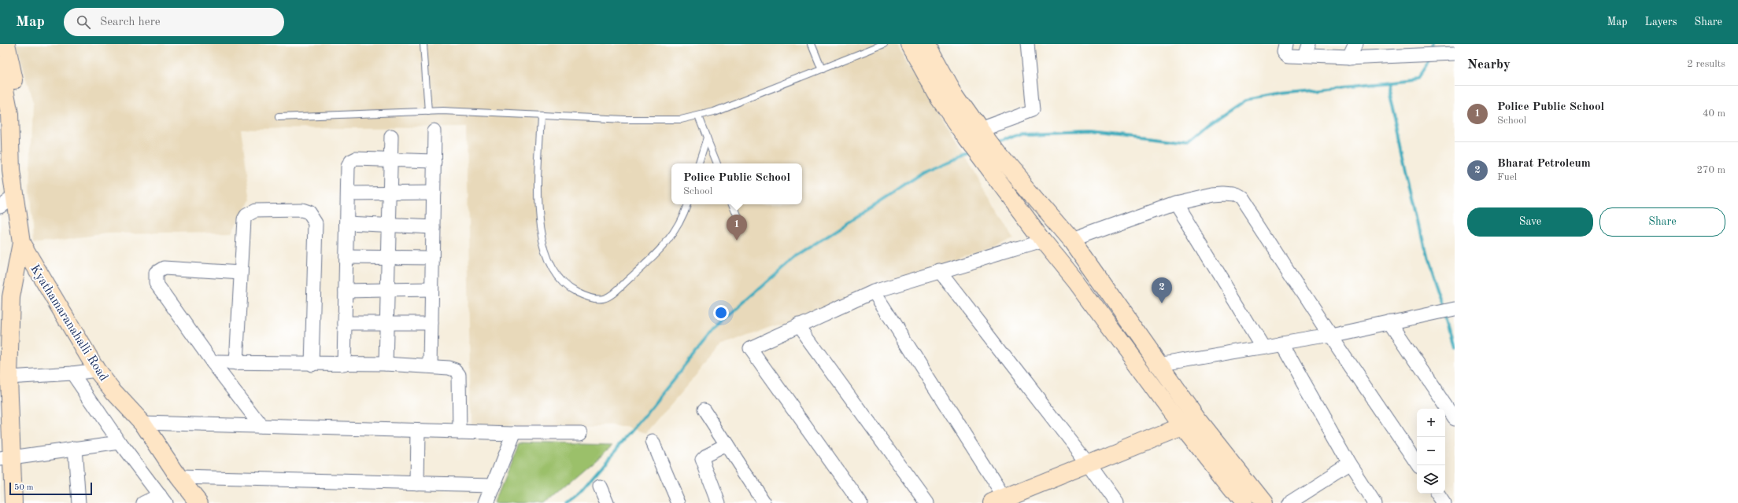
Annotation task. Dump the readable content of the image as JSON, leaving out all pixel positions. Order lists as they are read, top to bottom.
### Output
{
  "streets": {
    "main road": ["Kyathamaranahalli Road"]
  },
  "scale_bar": "50 m",
  "page": {
    "header": "Map",
    "search": "Search here",
    "nav": ["Map", "Layers", "Share"],
    "heading": ["Nearby", "2 results"],
    "list": [
      {
        "mark": "1",
        "name": "Police Public School",
        "note": "School",
        "value": "40 m"
      },
      {
        "mark": "2",
        "name": "Bharat Petroleum",
        "note": "Fuel",
        "value": "270 m"
      }
    ],
    "popup": ["Police Public School", "School"],
    "buttons": ["Save", "Share"],
    "pins": ["1", "2"],
    "map_buttons": ["+", "−"],
    "scale": "50 m"
  }
}
